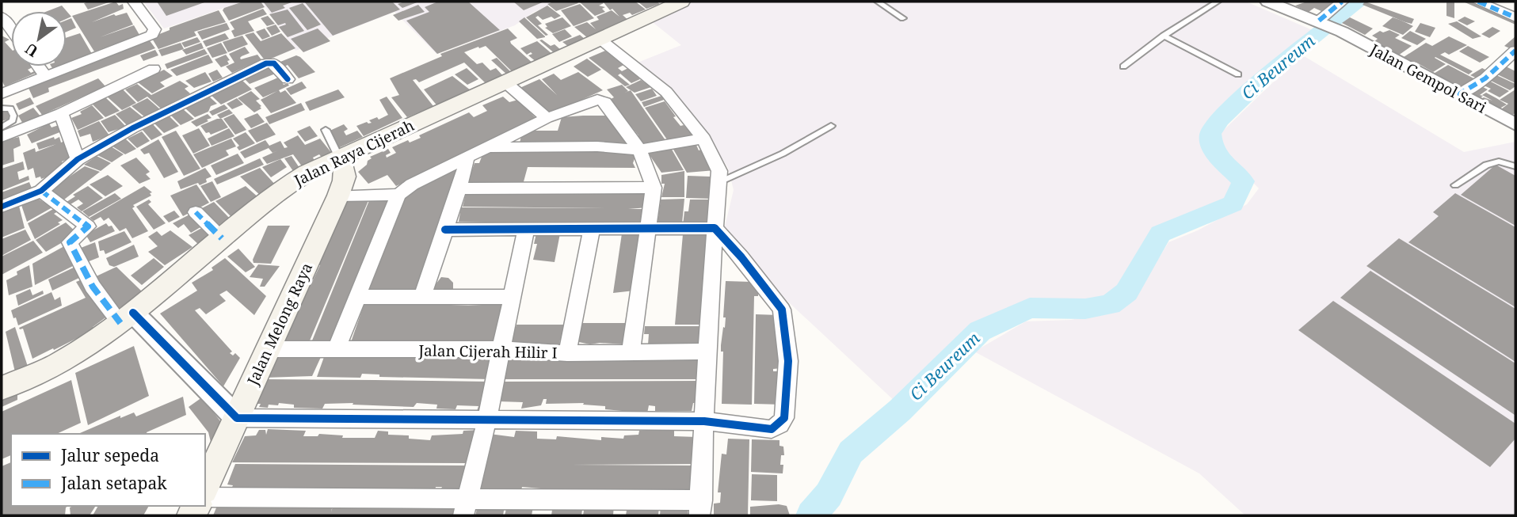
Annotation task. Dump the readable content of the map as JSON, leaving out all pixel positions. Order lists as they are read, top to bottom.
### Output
{
  "streets": {
    "main road": ["Jalan Raya Cijerah", "Jalan Melong Raya"],
    "street": ["Jalan Gempol Sari", "Jalan Cijerah Hilir I"]
  },
  "crossings": [
    ["Jalan Raya Cijerah", "Jalan Melong Raya"],
    ["Jalan Melong Raya", "Jalan Cijerah Hilir I"]
  ],
  "water": ["Ci Beureum"],
  "legend": ["Jalur sepeda", "Jalan setapak"],
  "north": "bottom left"
}
